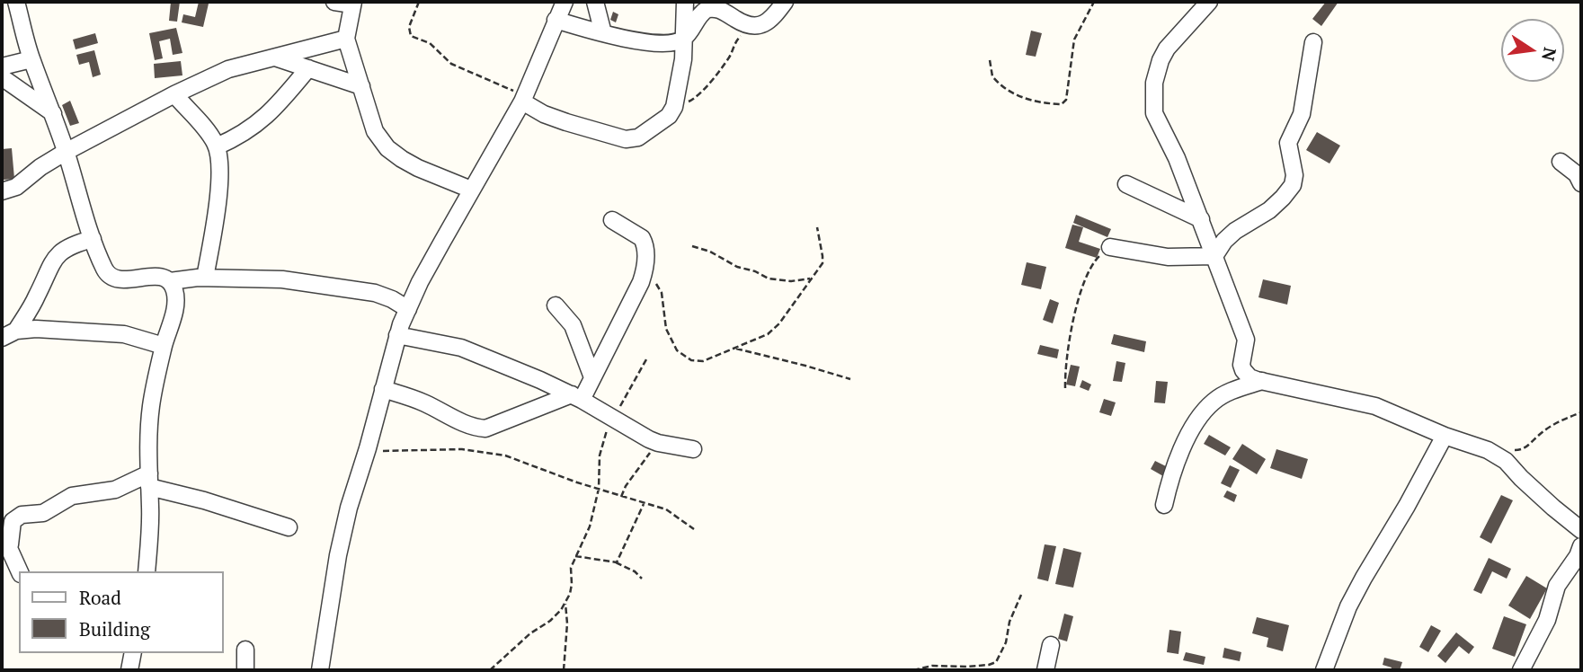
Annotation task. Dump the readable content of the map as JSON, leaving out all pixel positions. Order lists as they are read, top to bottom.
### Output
{
  "legend": ["Road", "Building"],
  "north": "right"
}
